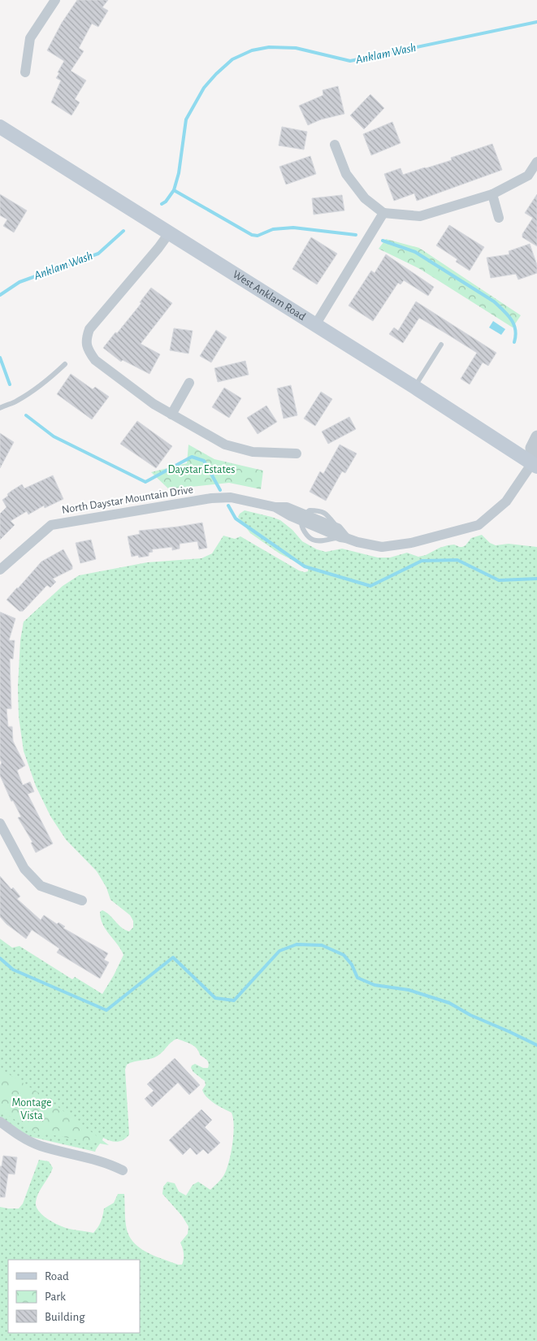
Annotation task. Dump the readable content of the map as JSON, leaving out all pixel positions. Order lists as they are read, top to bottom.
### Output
{
  "streets": {
    "main road": ["West Anklam Road"],
    "street": ["North Daystar Mountain Drive"]
  },
  "crossings": [
    ["West Anklam Road", "North Daystar Mountain Drive"]
  ],
  "water": ["Anklam Wash"],
  "parks": ["Daystar Estates", "Montage Vista"],
  "legend": ["Road", "Park", "Building"]
}
